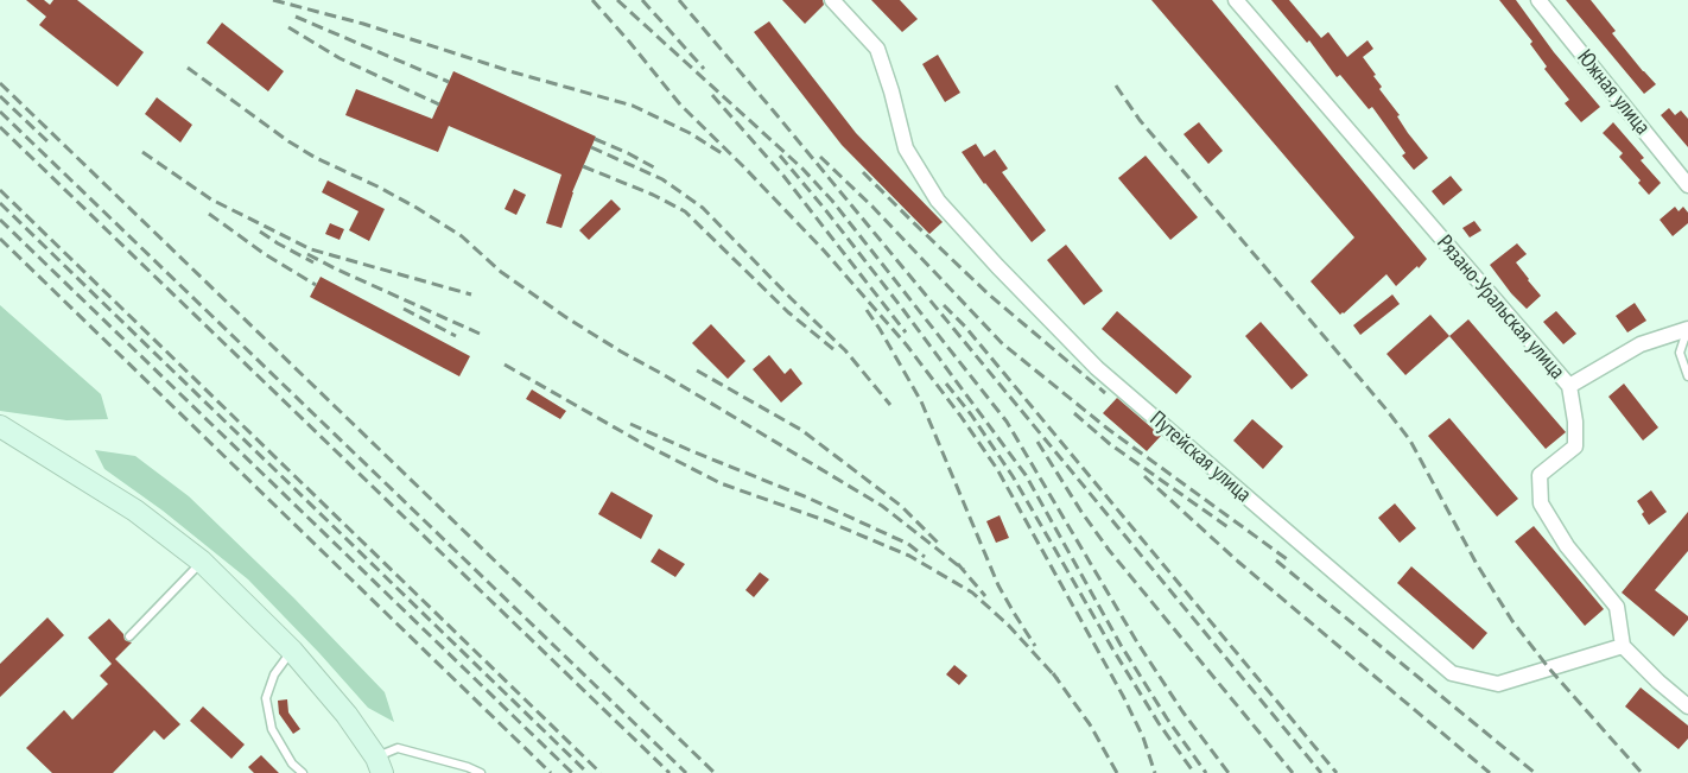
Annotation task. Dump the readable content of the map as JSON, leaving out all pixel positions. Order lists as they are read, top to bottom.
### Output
{
  "streets": {
    "street": ["Южная улица", "Рязано-Уральская улица", "Путейская улица"]
  },
  "crossings": [
    ["Рязано-Уральская улица", "Путейская улица"]
  ]
}
